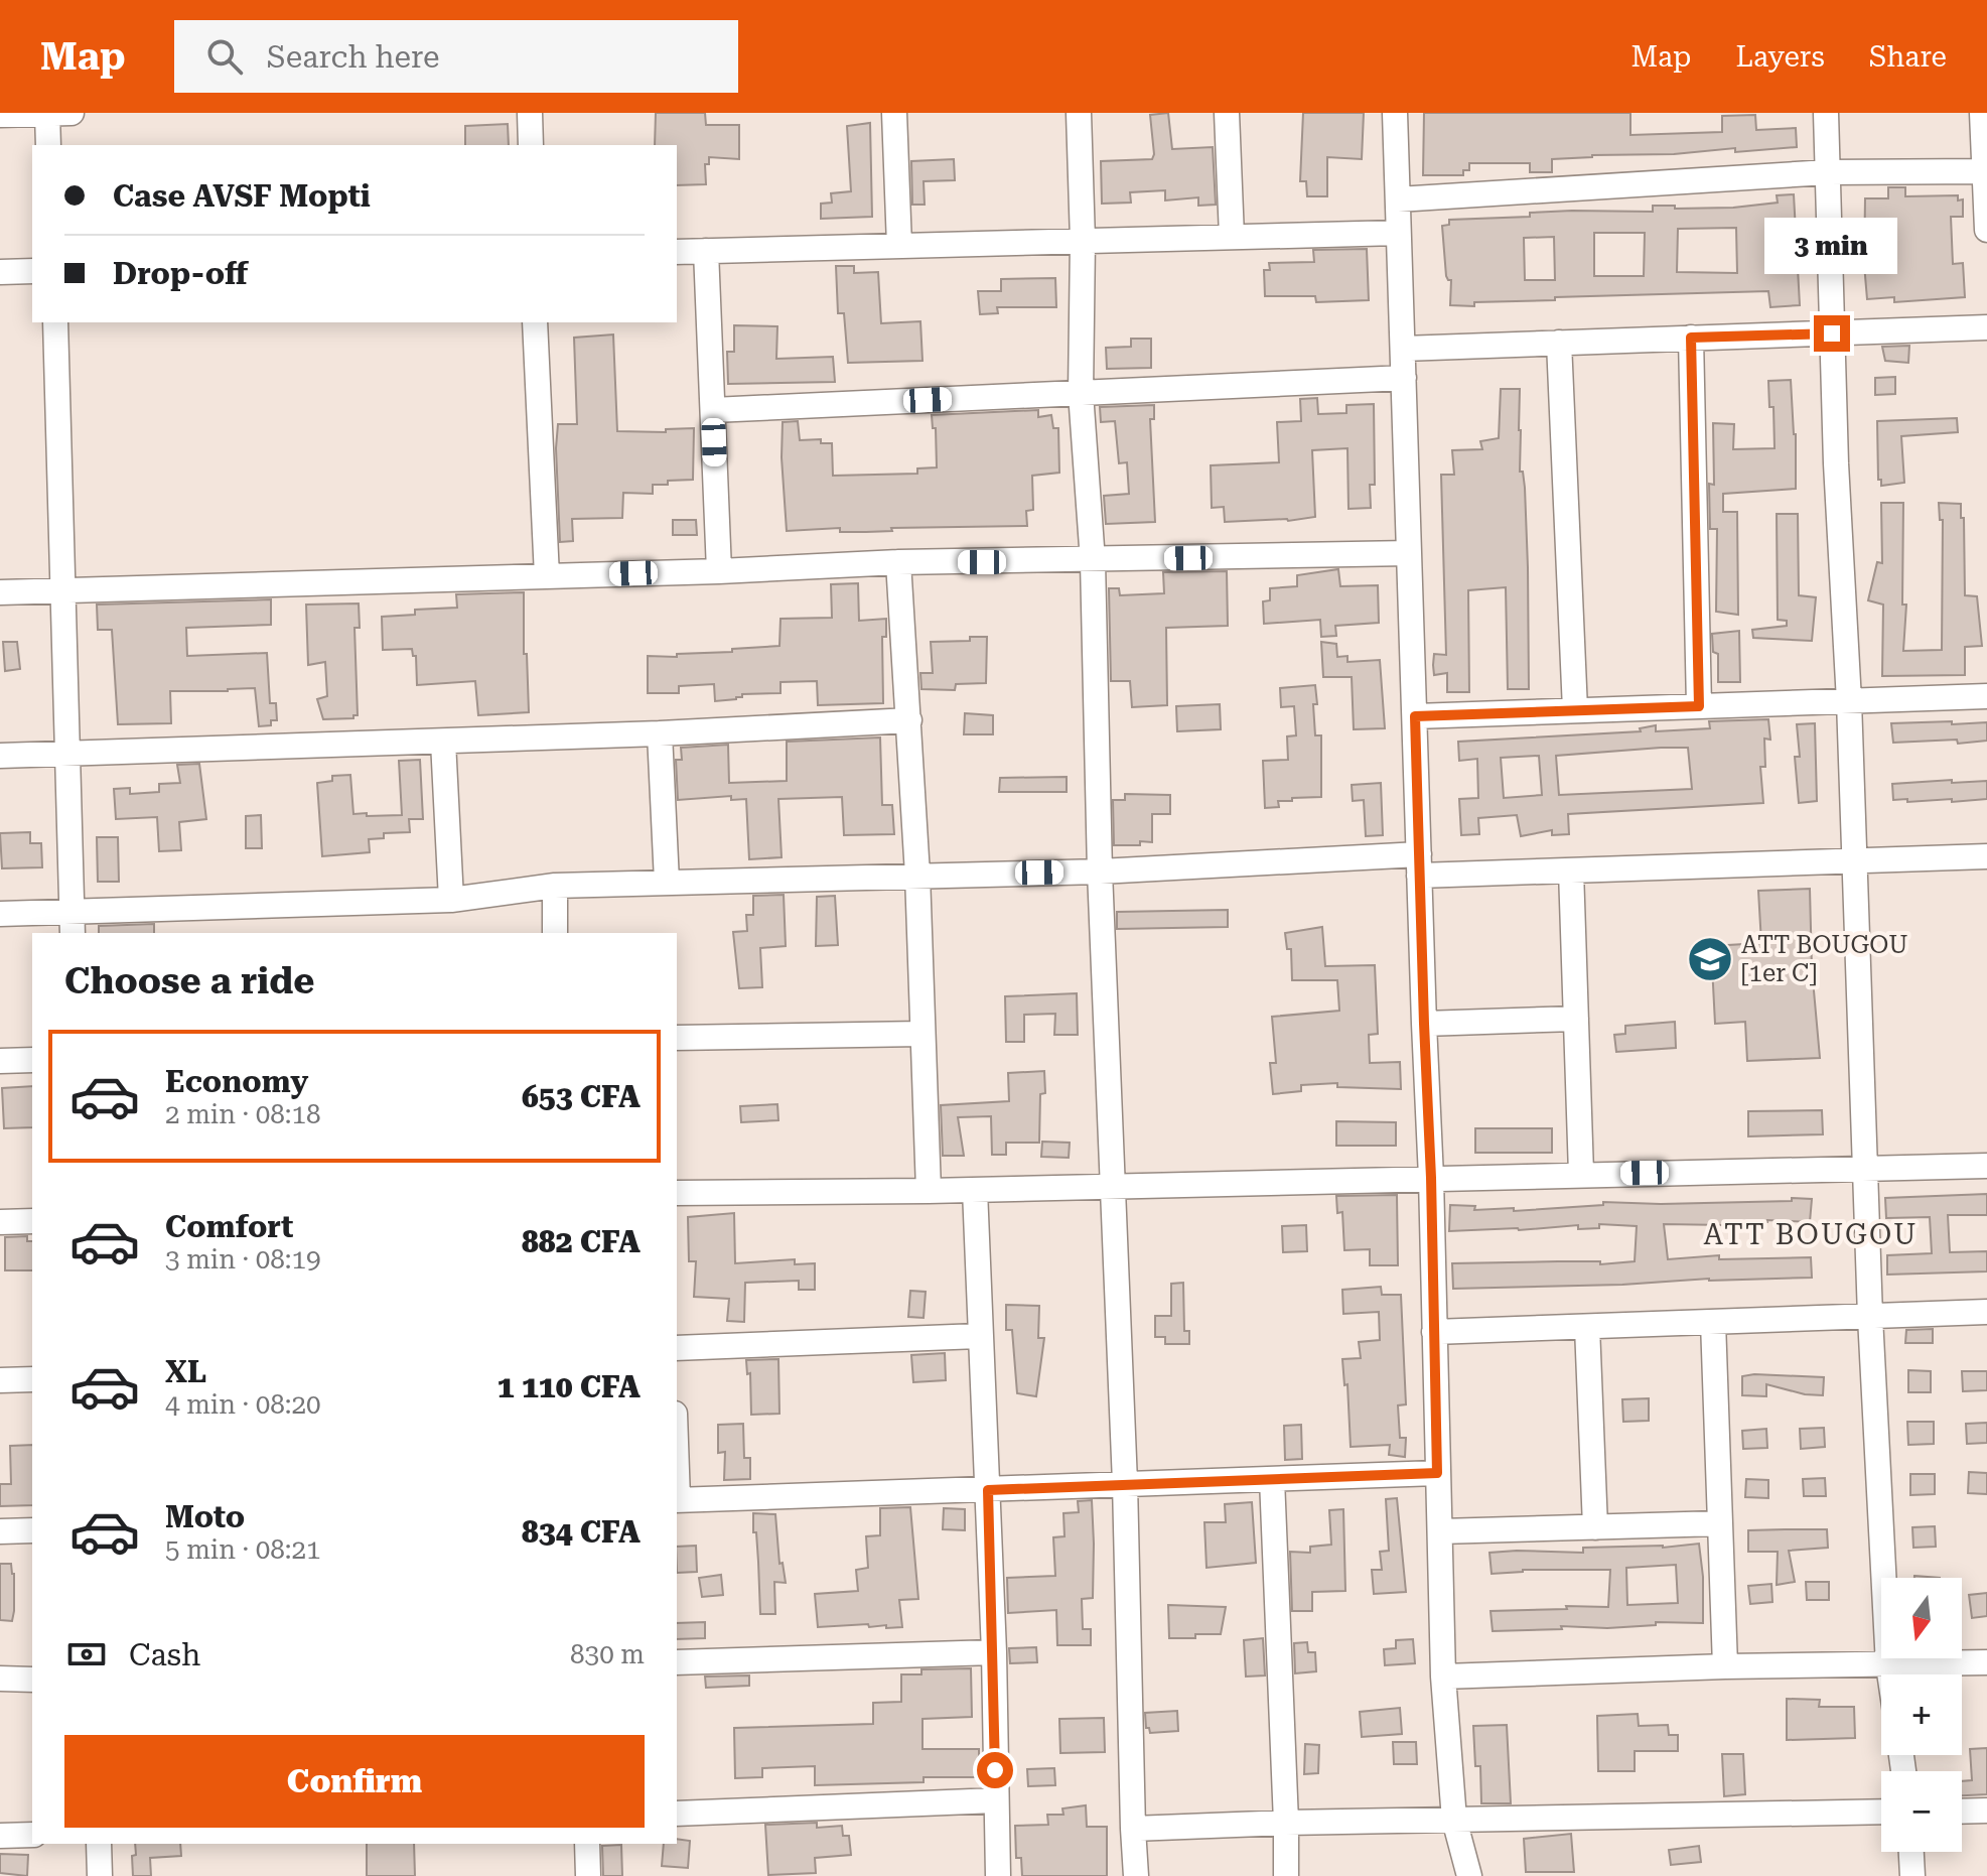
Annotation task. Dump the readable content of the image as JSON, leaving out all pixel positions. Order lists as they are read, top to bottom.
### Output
{
  "districts": ["ATT BOUGOU"],
  "places": {
    "school or university": ["ATT BOUGOU [1er C]"]
  },
  "north": "bottom",
  "page": {
    "header": "Map",
    "search": "Search here",
    "nav": ["Map", "Layers", "Share"],
    "banner": ["Case AVSF Mopti", "Drop-off"],
    "bubble": "3 min",
    "heading": "Choose a ride",
    "list": [
      {
        "name": "Economy",
        "note": "2 min · 08:18",
        "value": "653 CFA"
      },
      {
        "name": "Comfort",
        "note": "3 min · 08:19",
        "value": "882 CFA"
      },
      {
        "name": "XL",
        "note": "4 min · 08:20",
        "value": "1 110 CFA"
      },
      {
        "name": "Moto",
        "note": "5 min · 08:21",
        "value": "834 CFA"
      }
    ],
    "map_buttons": ["+", "−"],
    "pay": ["Cash", "830 m"],
    "buttons": "Confirm"
  }
}
